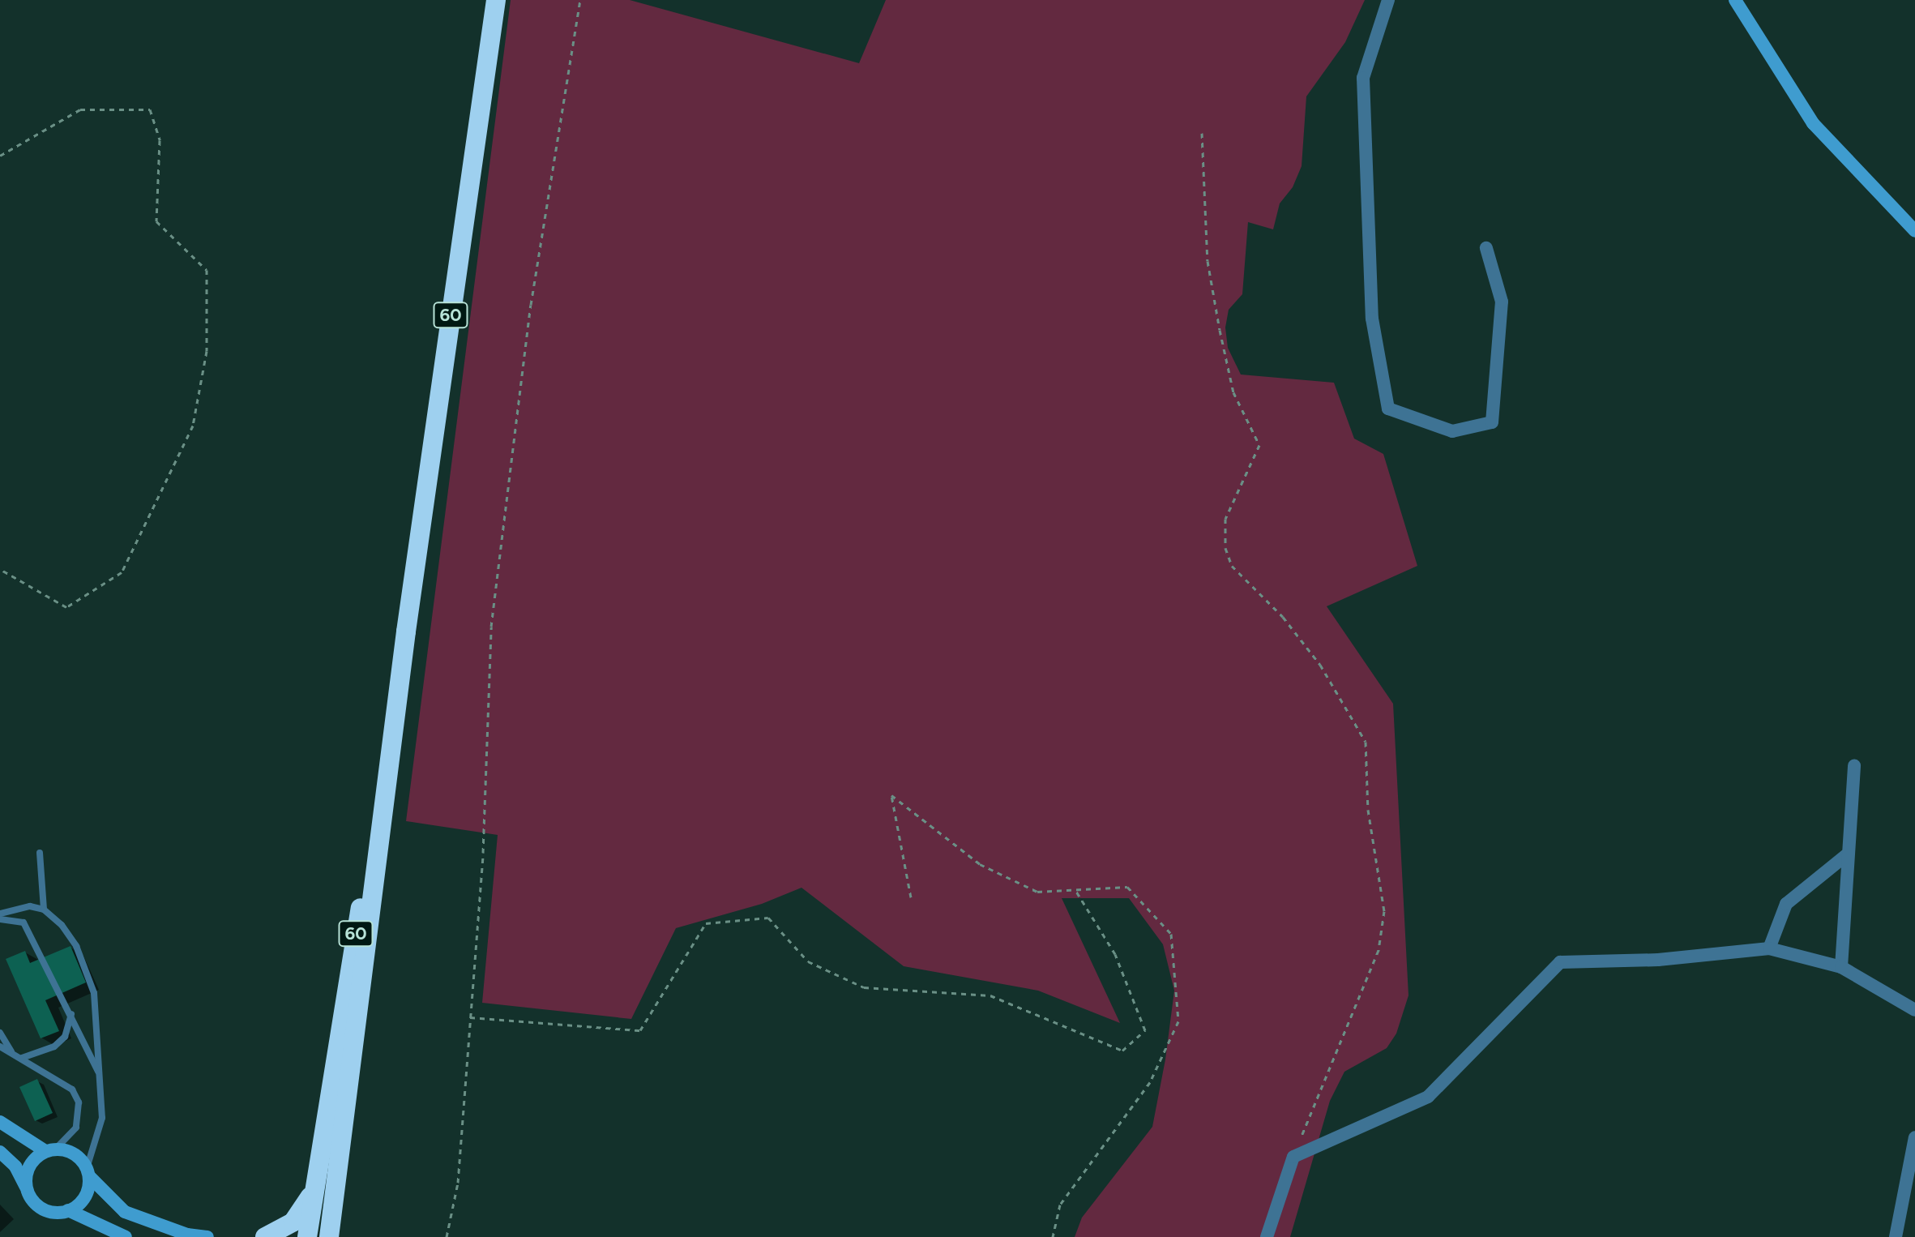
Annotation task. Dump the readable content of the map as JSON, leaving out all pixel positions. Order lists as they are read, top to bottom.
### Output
{
  "streets": {
    "highway": ["60"]
  }
}
